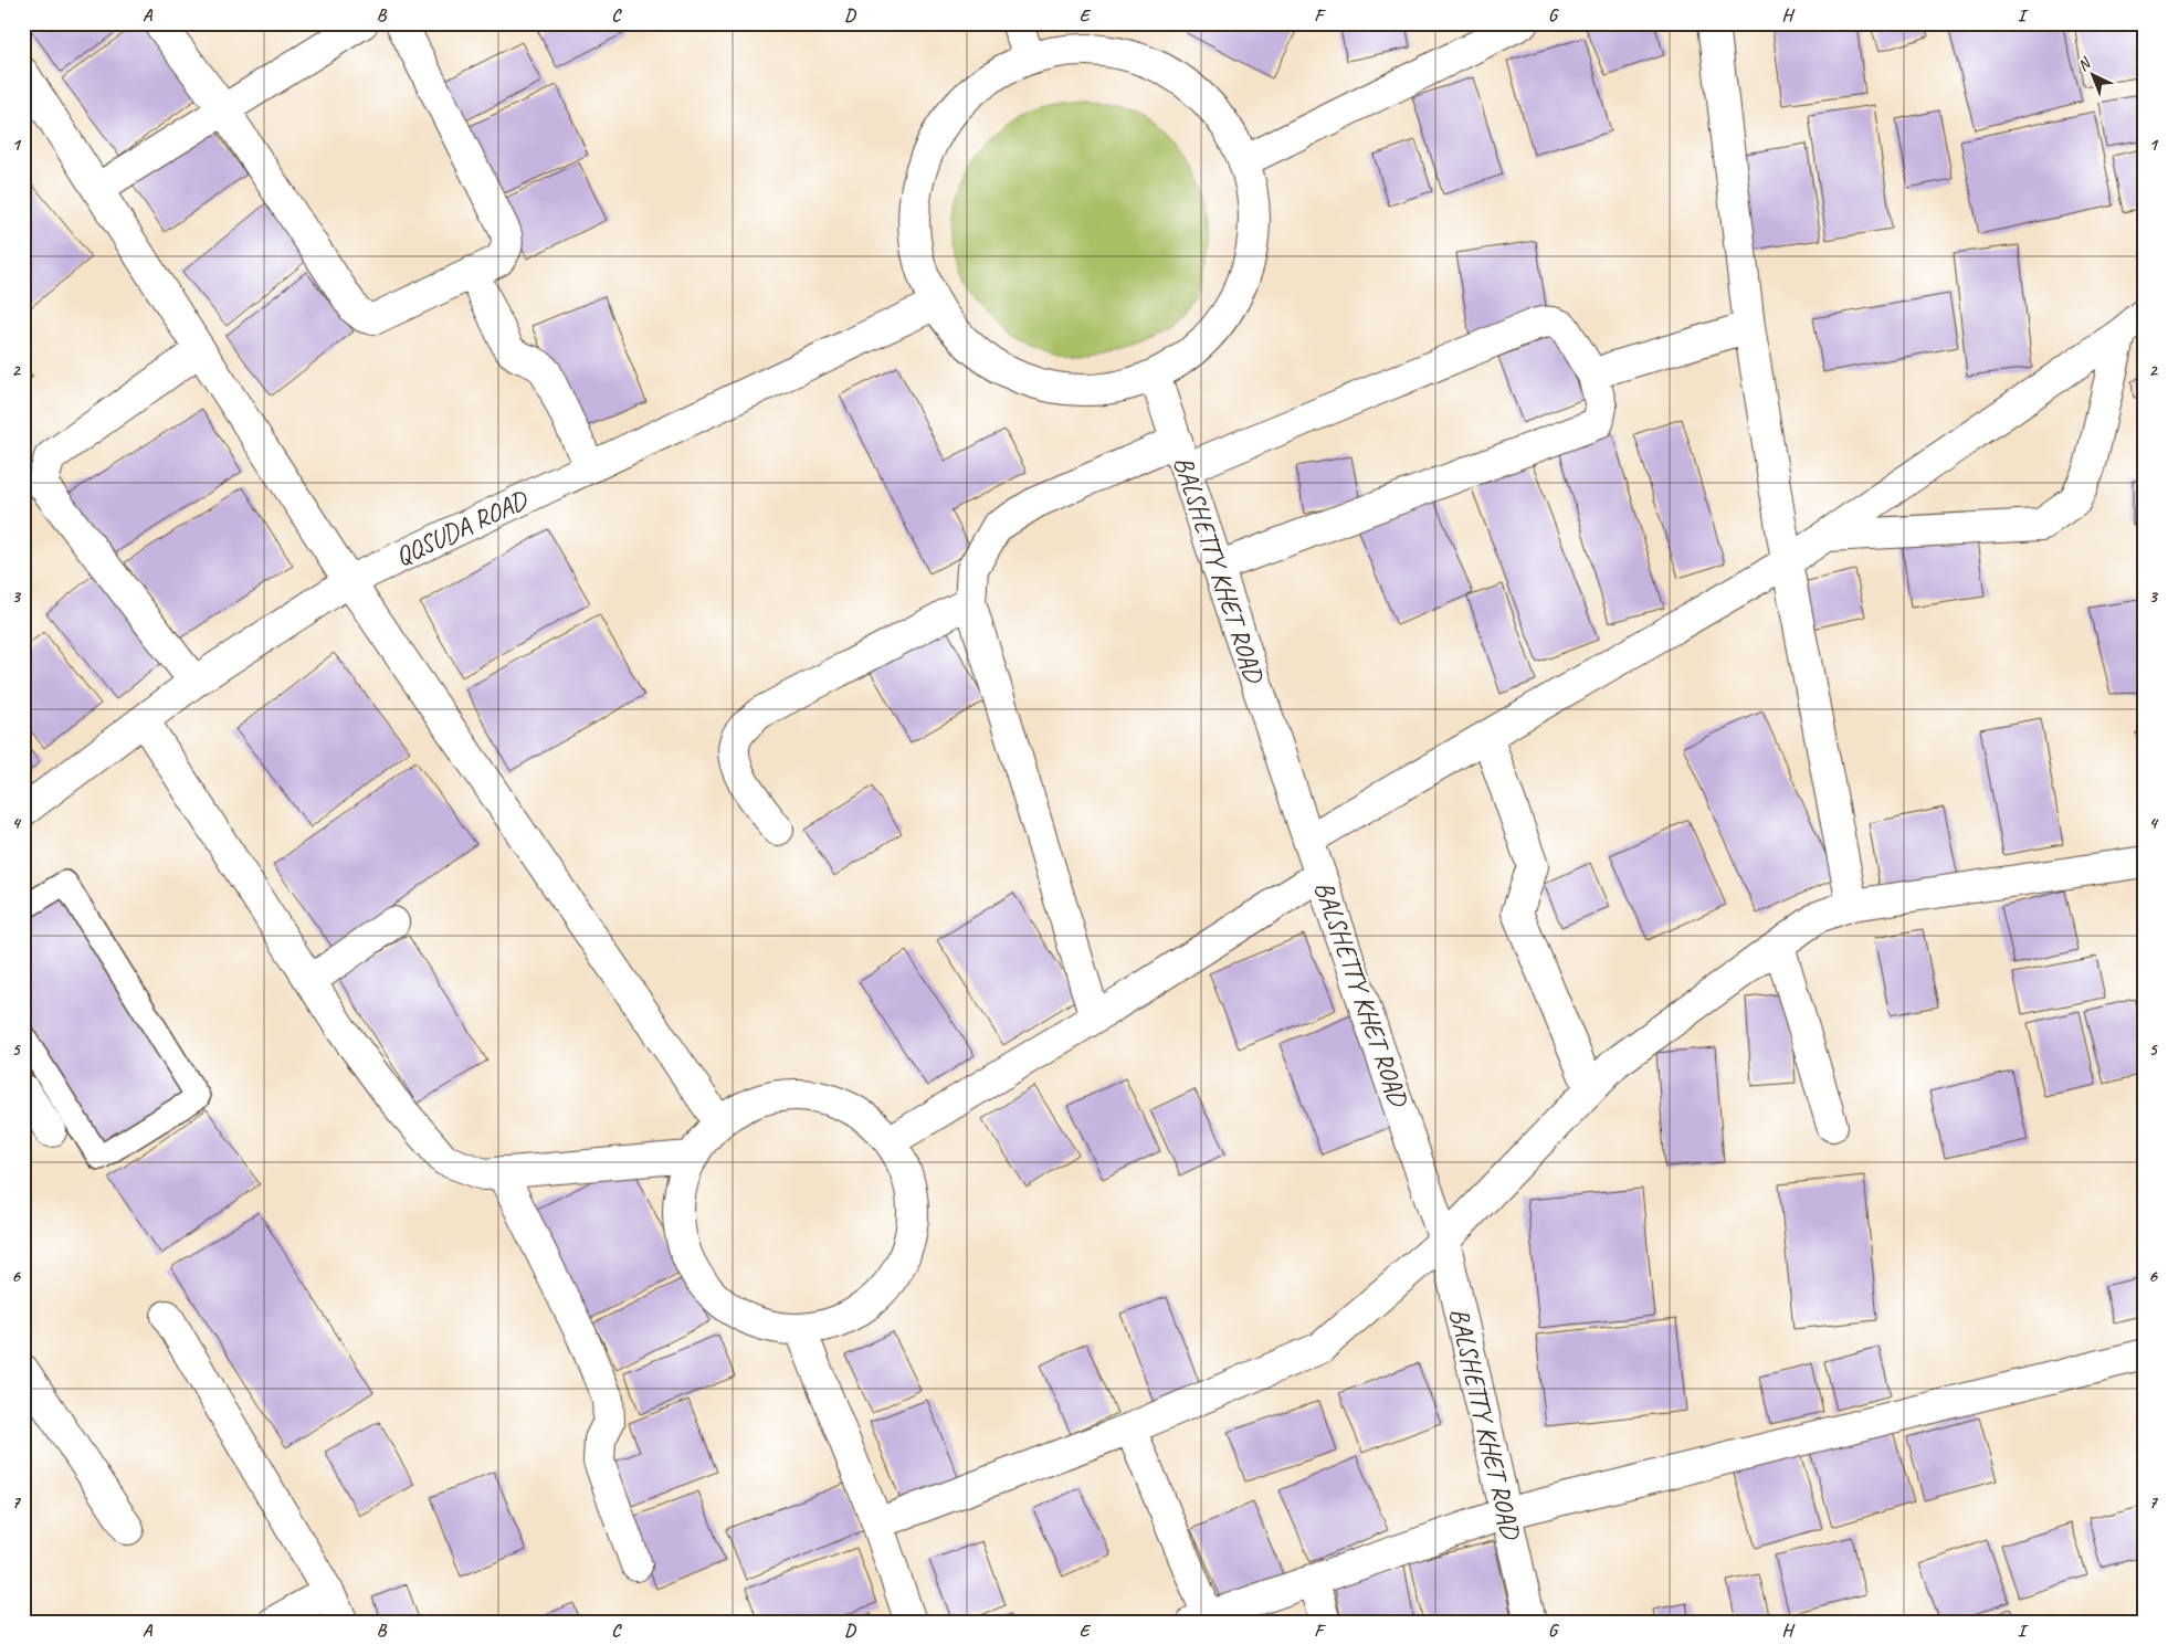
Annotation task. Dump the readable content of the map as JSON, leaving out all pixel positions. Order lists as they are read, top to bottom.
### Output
{
  "streets": {
    "street": ["QQSUDA ROAD", "BALSHETTY KHET ROAD"]
  },
  "north": "top left",
  "grid": {
    "columns": [
      "A",
      "B",
      "C",
      "D",
      "E",
      "F",
      "G",
      "H",
      "I"
    ],
    "rows": [
      "1",
      "2",
      "3",
      "4",
      "5",
      "6",
      "7"
    ]
  }
}
